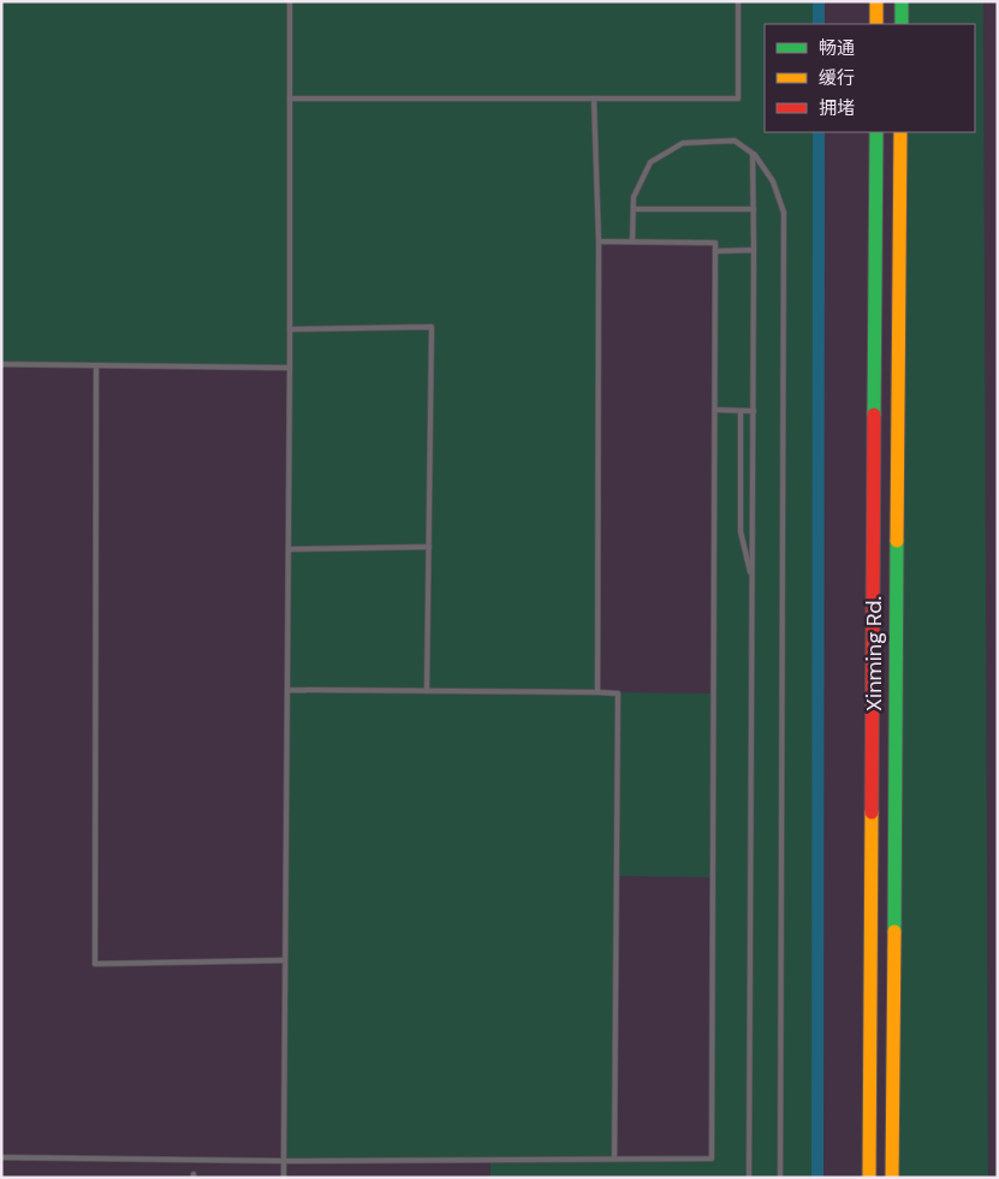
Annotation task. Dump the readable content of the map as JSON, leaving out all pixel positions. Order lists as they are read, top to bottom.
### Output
{
  "streets": {
    "main road": ["Xinming Rd."]
  },
  "legend": ["畅通", "缓行", "拥堵"]
}
